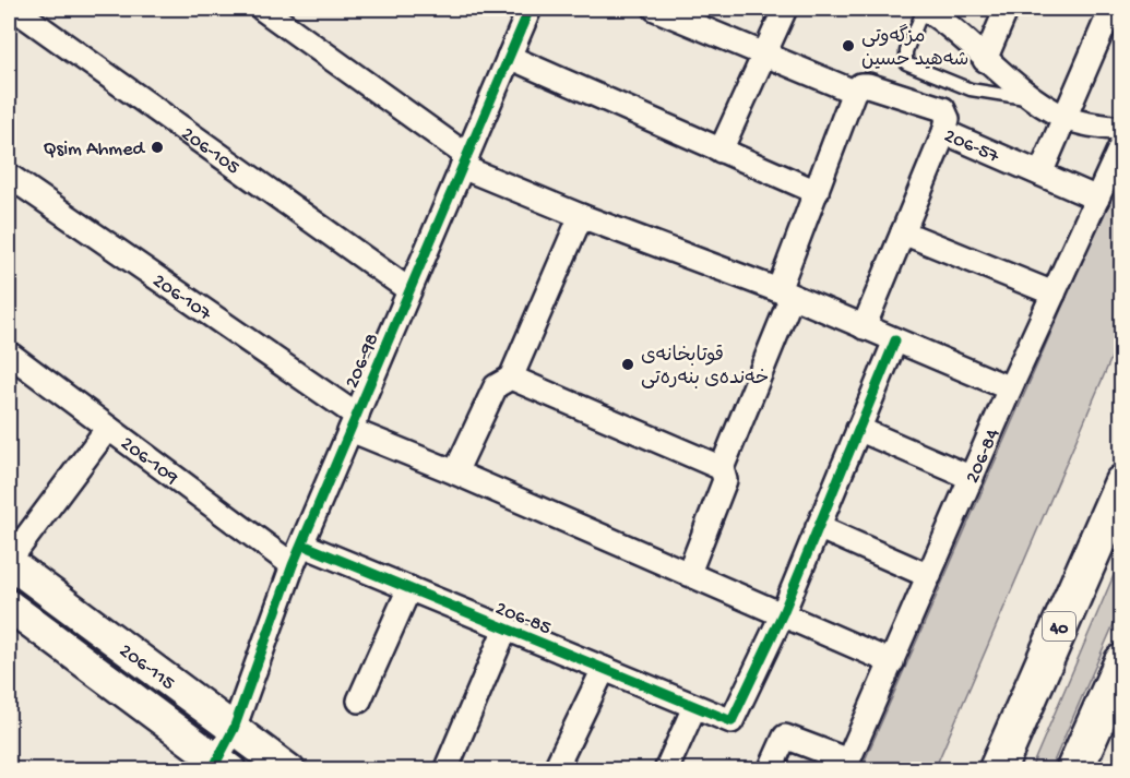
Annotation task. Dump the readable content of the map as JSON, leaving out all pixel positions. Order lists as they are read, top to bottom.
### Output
{
  "streets": {
    "highway": ["40"],
    "street": [
      "206-57",
      "206-105",
      "206-107",
      "206-98",
      "206-84",
      "206-109",
      "206-85",
      "206-115"
    ]
  },
  "crossings": [
    ["206-57", "206-84"],
    ["206-105", "206-98"],
    ["206-107", "206-98"],
    ["206-107", "206-84"],
    ["206-107", "206-85"],
    ["206-98", "206-109"],
    ["206-98", "206-85"],
    ["206-98", "206-115"]
  ],
  "places": ["مزگەوتی شەهید حسين", "Qsim Ahmed", "قوتابخانەی خەندەی بنەرەتی"]
}
